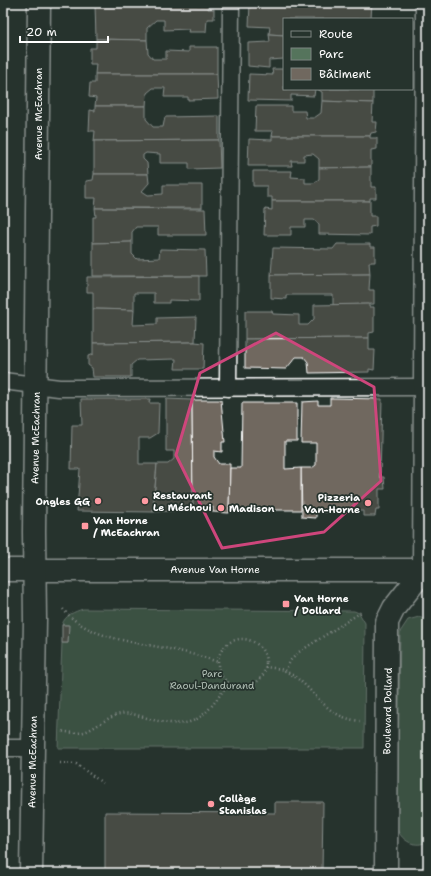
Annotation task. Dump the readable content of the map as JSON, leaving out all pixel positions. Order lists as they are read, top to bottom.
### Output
{
  "streets": {
    "street": ["Avenue McEachran", "Avenue Van Horne", "Boulevard Dollard"]
  },
  "crossings": [
    ["Avenue McEachran", "Avenue Van Horne"],
    ["Avenue Van Horne", "Boulevard Dollard"]
  ],
  "parks": ["Parc Raoul-Dandurand"],
  "places": {
    "other": [
      "Ongles GG",
      "Restaurant Le Méchoui",
      "Pizzeria Van-Horne",
      "Madison",
      "Collège Stanislas"
    ],
    "transit": ["Van Horne / McEachran", "Van Horne / Dollard"]
  },
  "legend": ["Route", "Parc", "Bâtiment"],
  "scale_bar": "20 m"
}
